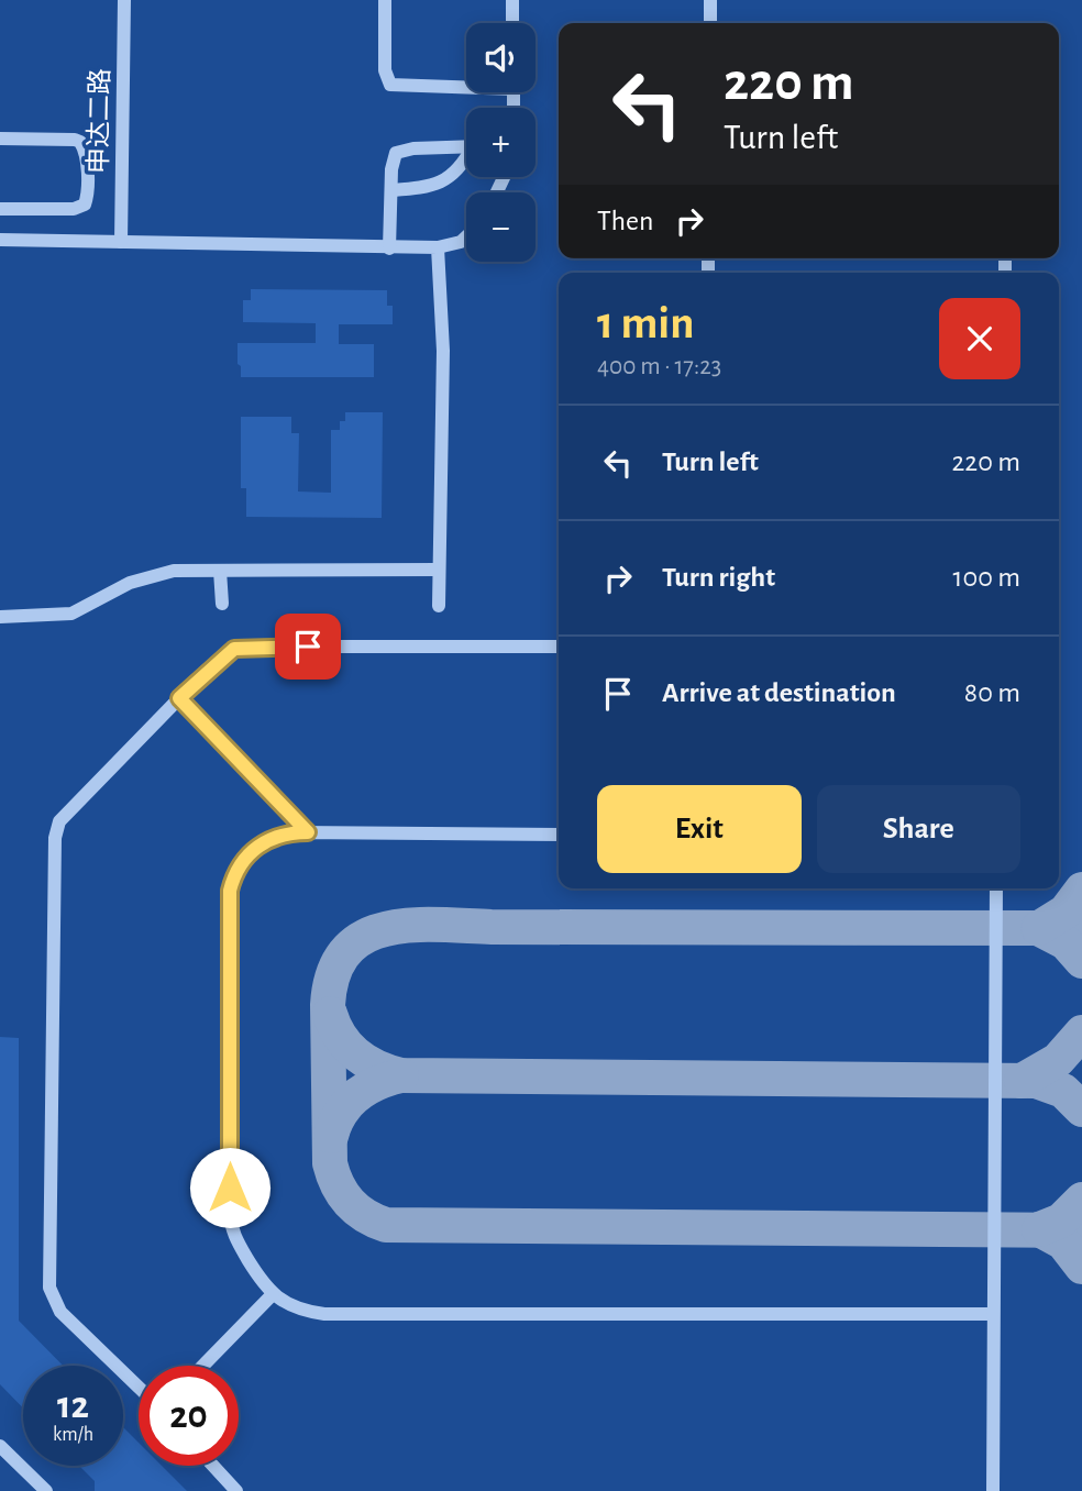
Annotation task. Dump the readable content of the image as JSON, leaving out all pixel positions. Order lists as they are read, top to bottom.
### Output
{
  "streets": {
    "street": ["申达二路"]
  },
  "page": {
    "map_buttons": ["+", "−"],
    "turn": ["220 m", "Turn left"],
    "then": "Then",
    "heading": ["1 min", "400 m · 17:23"],
    "list": [
      {
        "name": "Turn left",
        "value": "220 m"
      },
      {
        "name": "Turn right",
        "value": "100 m"
      },
      {
        "name": "Arrive at destination",
        "value": "80 m"
      }
    ],
    "buttons": ["Exit", "Share"],
    "speed": "12 km/h",
    "limit": "20"
  }
}
